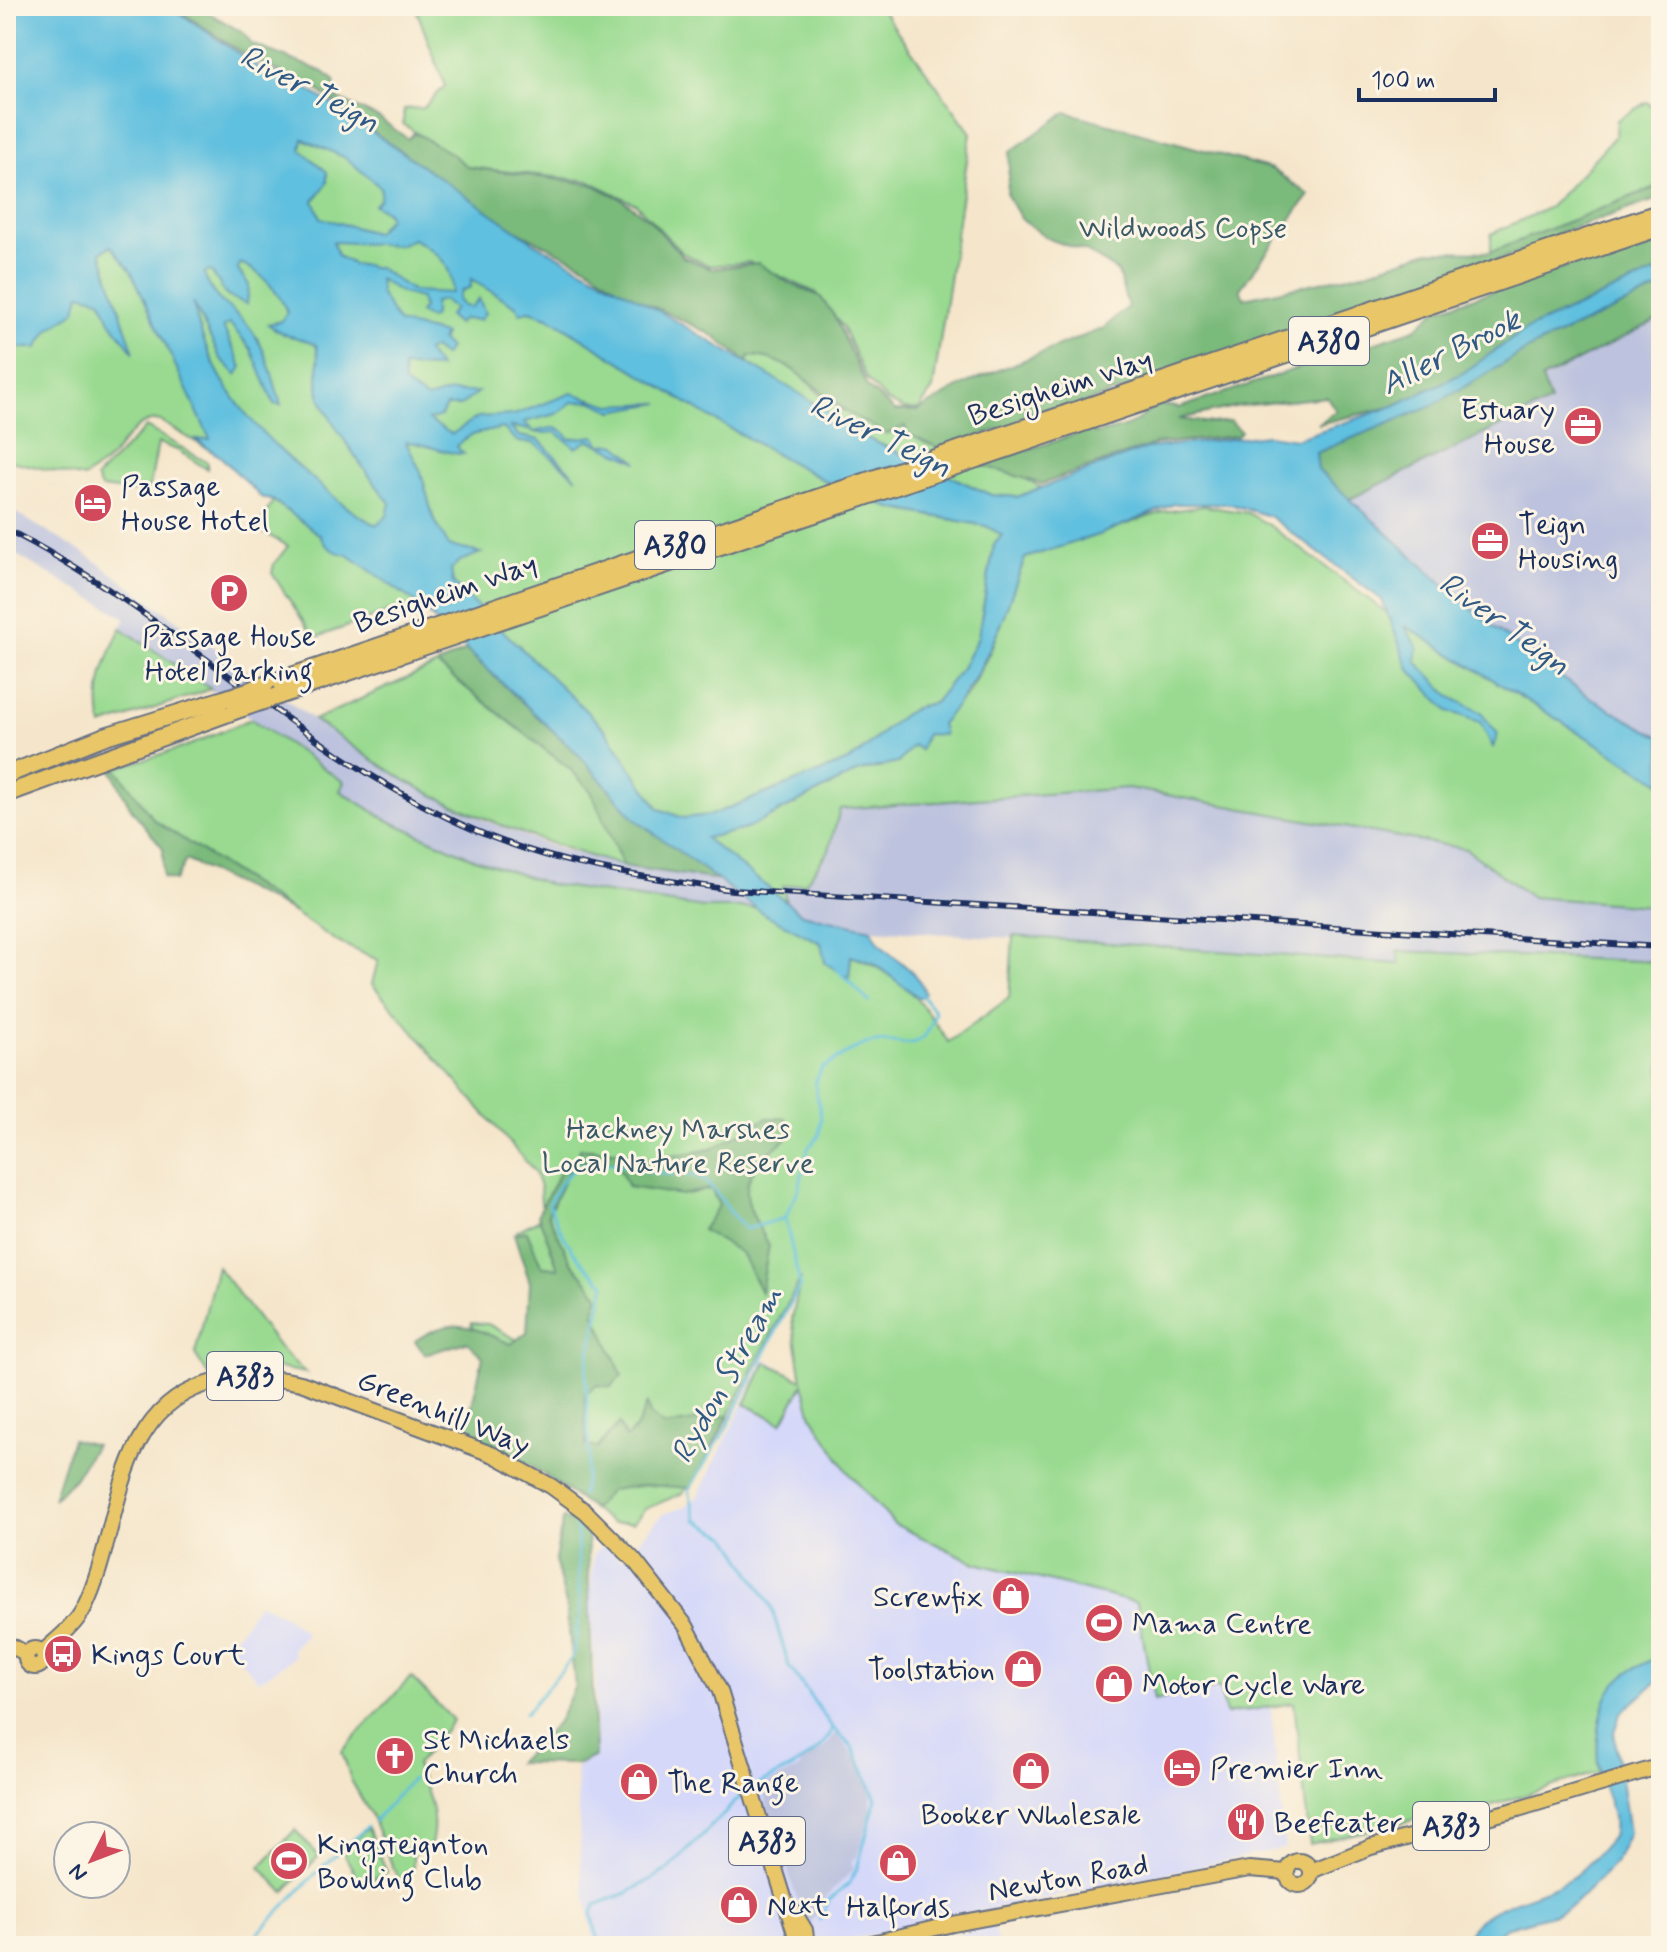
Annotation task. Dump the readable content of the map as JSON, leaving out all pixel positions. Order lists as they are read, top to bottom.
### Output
{
  "streets": {
    "highway": ["A380", "Besigheim Way"],
    "main road": ["A383", "Greenhill Way", "Newton Road"]
  },
  "water": ["River Teign", "Aller Brook", "Rydon Stream"],
  "parks": ["Wildwoods Copse", "Hackney Marshes Local Nature Reserve"],
  "places": {
    "office": ["Estuary House", "Teign Housing"],
    "hotel": ["Passage House Hotel", "Premier Inn"],
    "parking": ["Passage House Hotel Parking"],
    "shop": [
      "Screwfix",
      "Toolstation",
      "Motor Cycle Ware",
      "Booker Wholesale",
      "The Range",
      "Halfords",
      "Next"
    ],
    "sports": ["Mama Centre", "Kingsteignton Bowling Club"],
    "bus stop": ["Kings Court"],
    "church": ["St Michaels Church"],
    "restaurant": ["Beefeater"]
  },
  "scale_bar": "100 m",
  "north": "bottom left"
}
